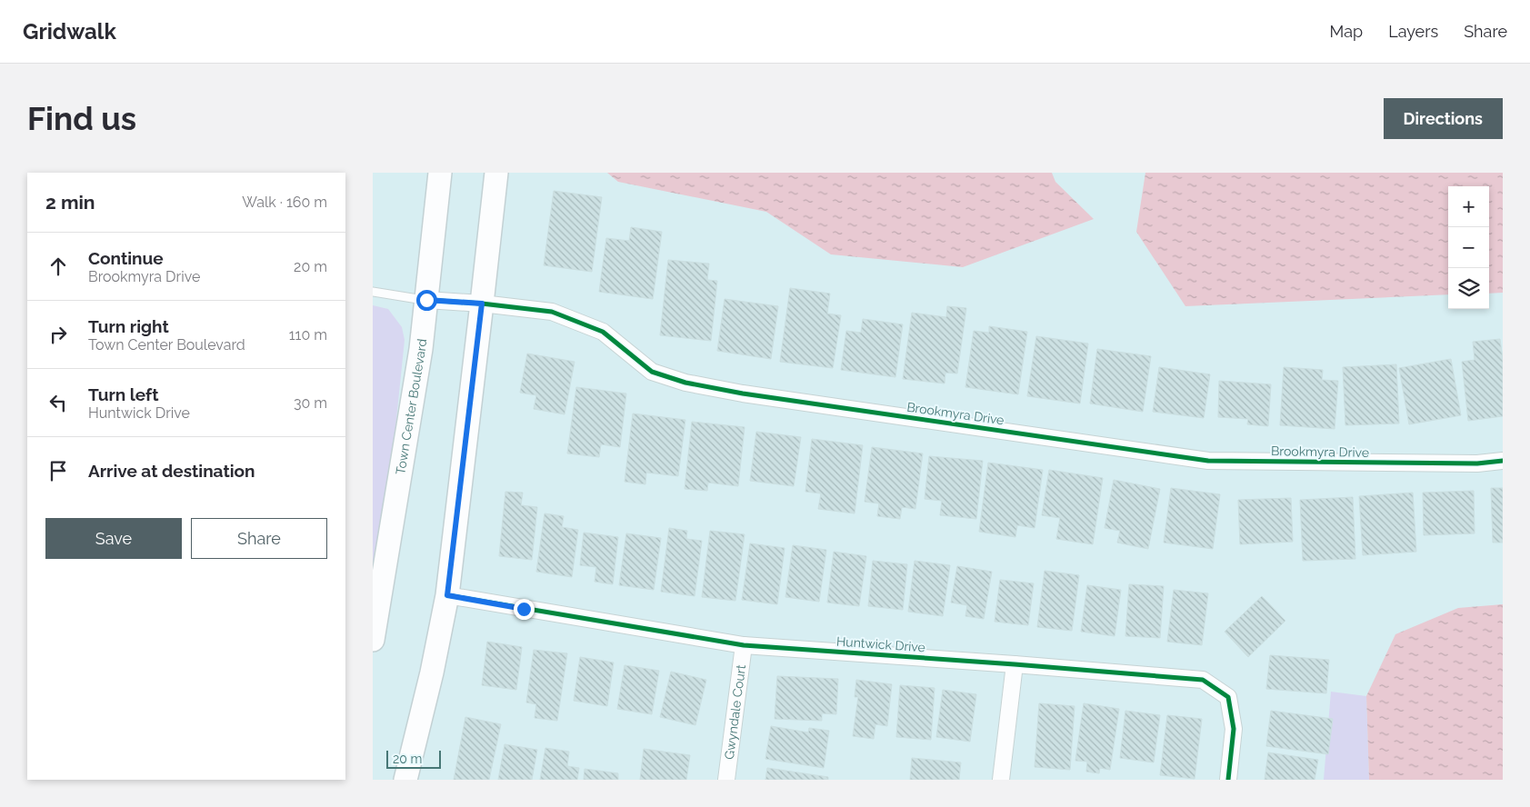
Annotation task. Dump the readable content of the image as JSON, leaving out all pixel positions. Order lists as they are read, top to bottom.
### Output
{
  "streets": {
    "street": [
      "Town Center Boulevard",
      "Brookmyra Drive",
      "Huntwick Drive",
      "Gwyndale Court"
    ]
  },
  "crossings": [
    ["Town Center Boulevard", "Brookmyra Drive"],
    ["Huntwick Drive", "Gwyndale Court"]
  ],
  "scale_bar": "20 m",
  "page": {
    "header": "Gridwalk",
    "nav": ["Map", "Layers", "Share"],
    "buttons": [
      "Directions",
      ["Save", "Share"]
    ],
    "title": "Find us",
    "heading": ["2 min", "Walk · 160 m"],
    "map_buttons": ["+", "−"],
    "list": [
      ["Continue", "Brookmyra Drive", "20 m"],
      ["Turn right", "Town Center Boulevard", "110 m"],
      ["Turn left", "Huntwick Drive", "30 m"],
      "Arrive at destination"
    ],
    "scale": "20 m"
  }
}
